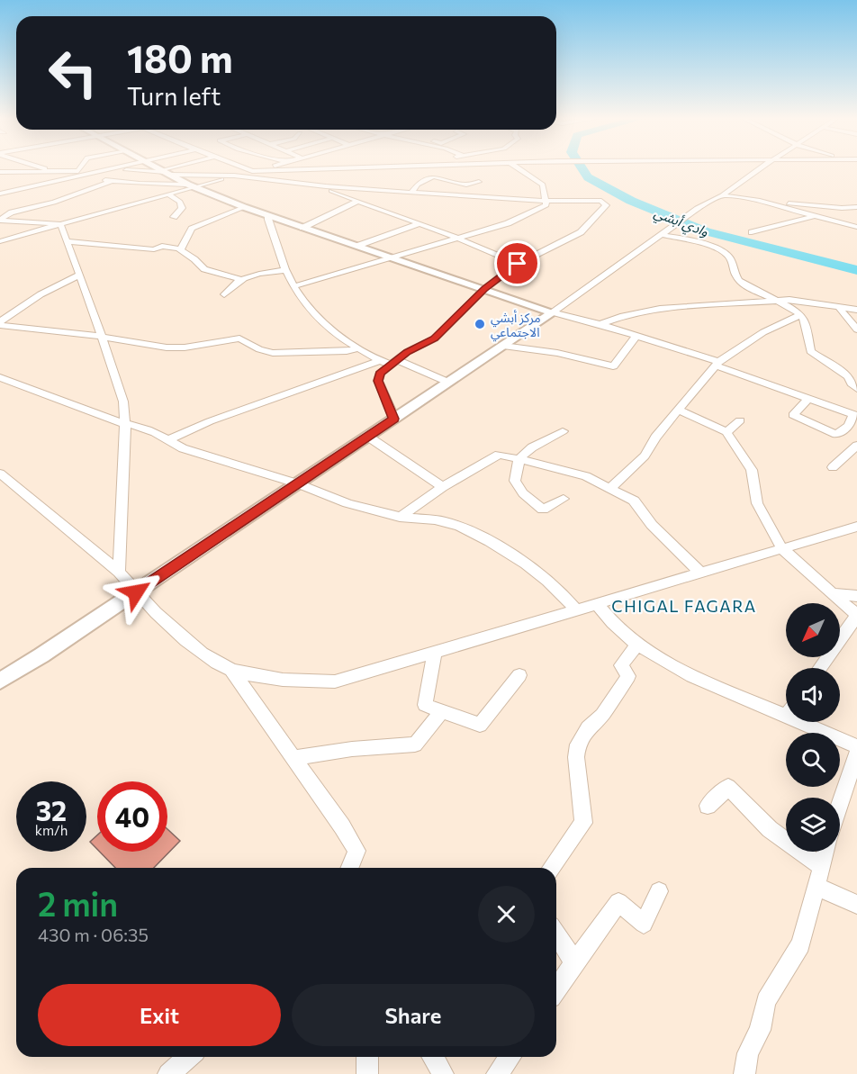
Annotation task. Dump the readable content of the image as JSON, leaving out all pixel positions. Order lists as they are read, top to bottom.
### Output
{
  "districts": ["CHIGAL FAGARA"],
  "water": ["وادي أبشي"],
  "places": ["مركز أبشي الاجتماعي"],
  "north": "bottom left",
  "page": {
    "turn": ["180 m", "Turn left"],
    "speed": "32 km/h",
    "limit": "40",
    "heading": ["2 min", "430 m · 06:35"],
    "buttons": ["Exit", "Share"]
  }
}
